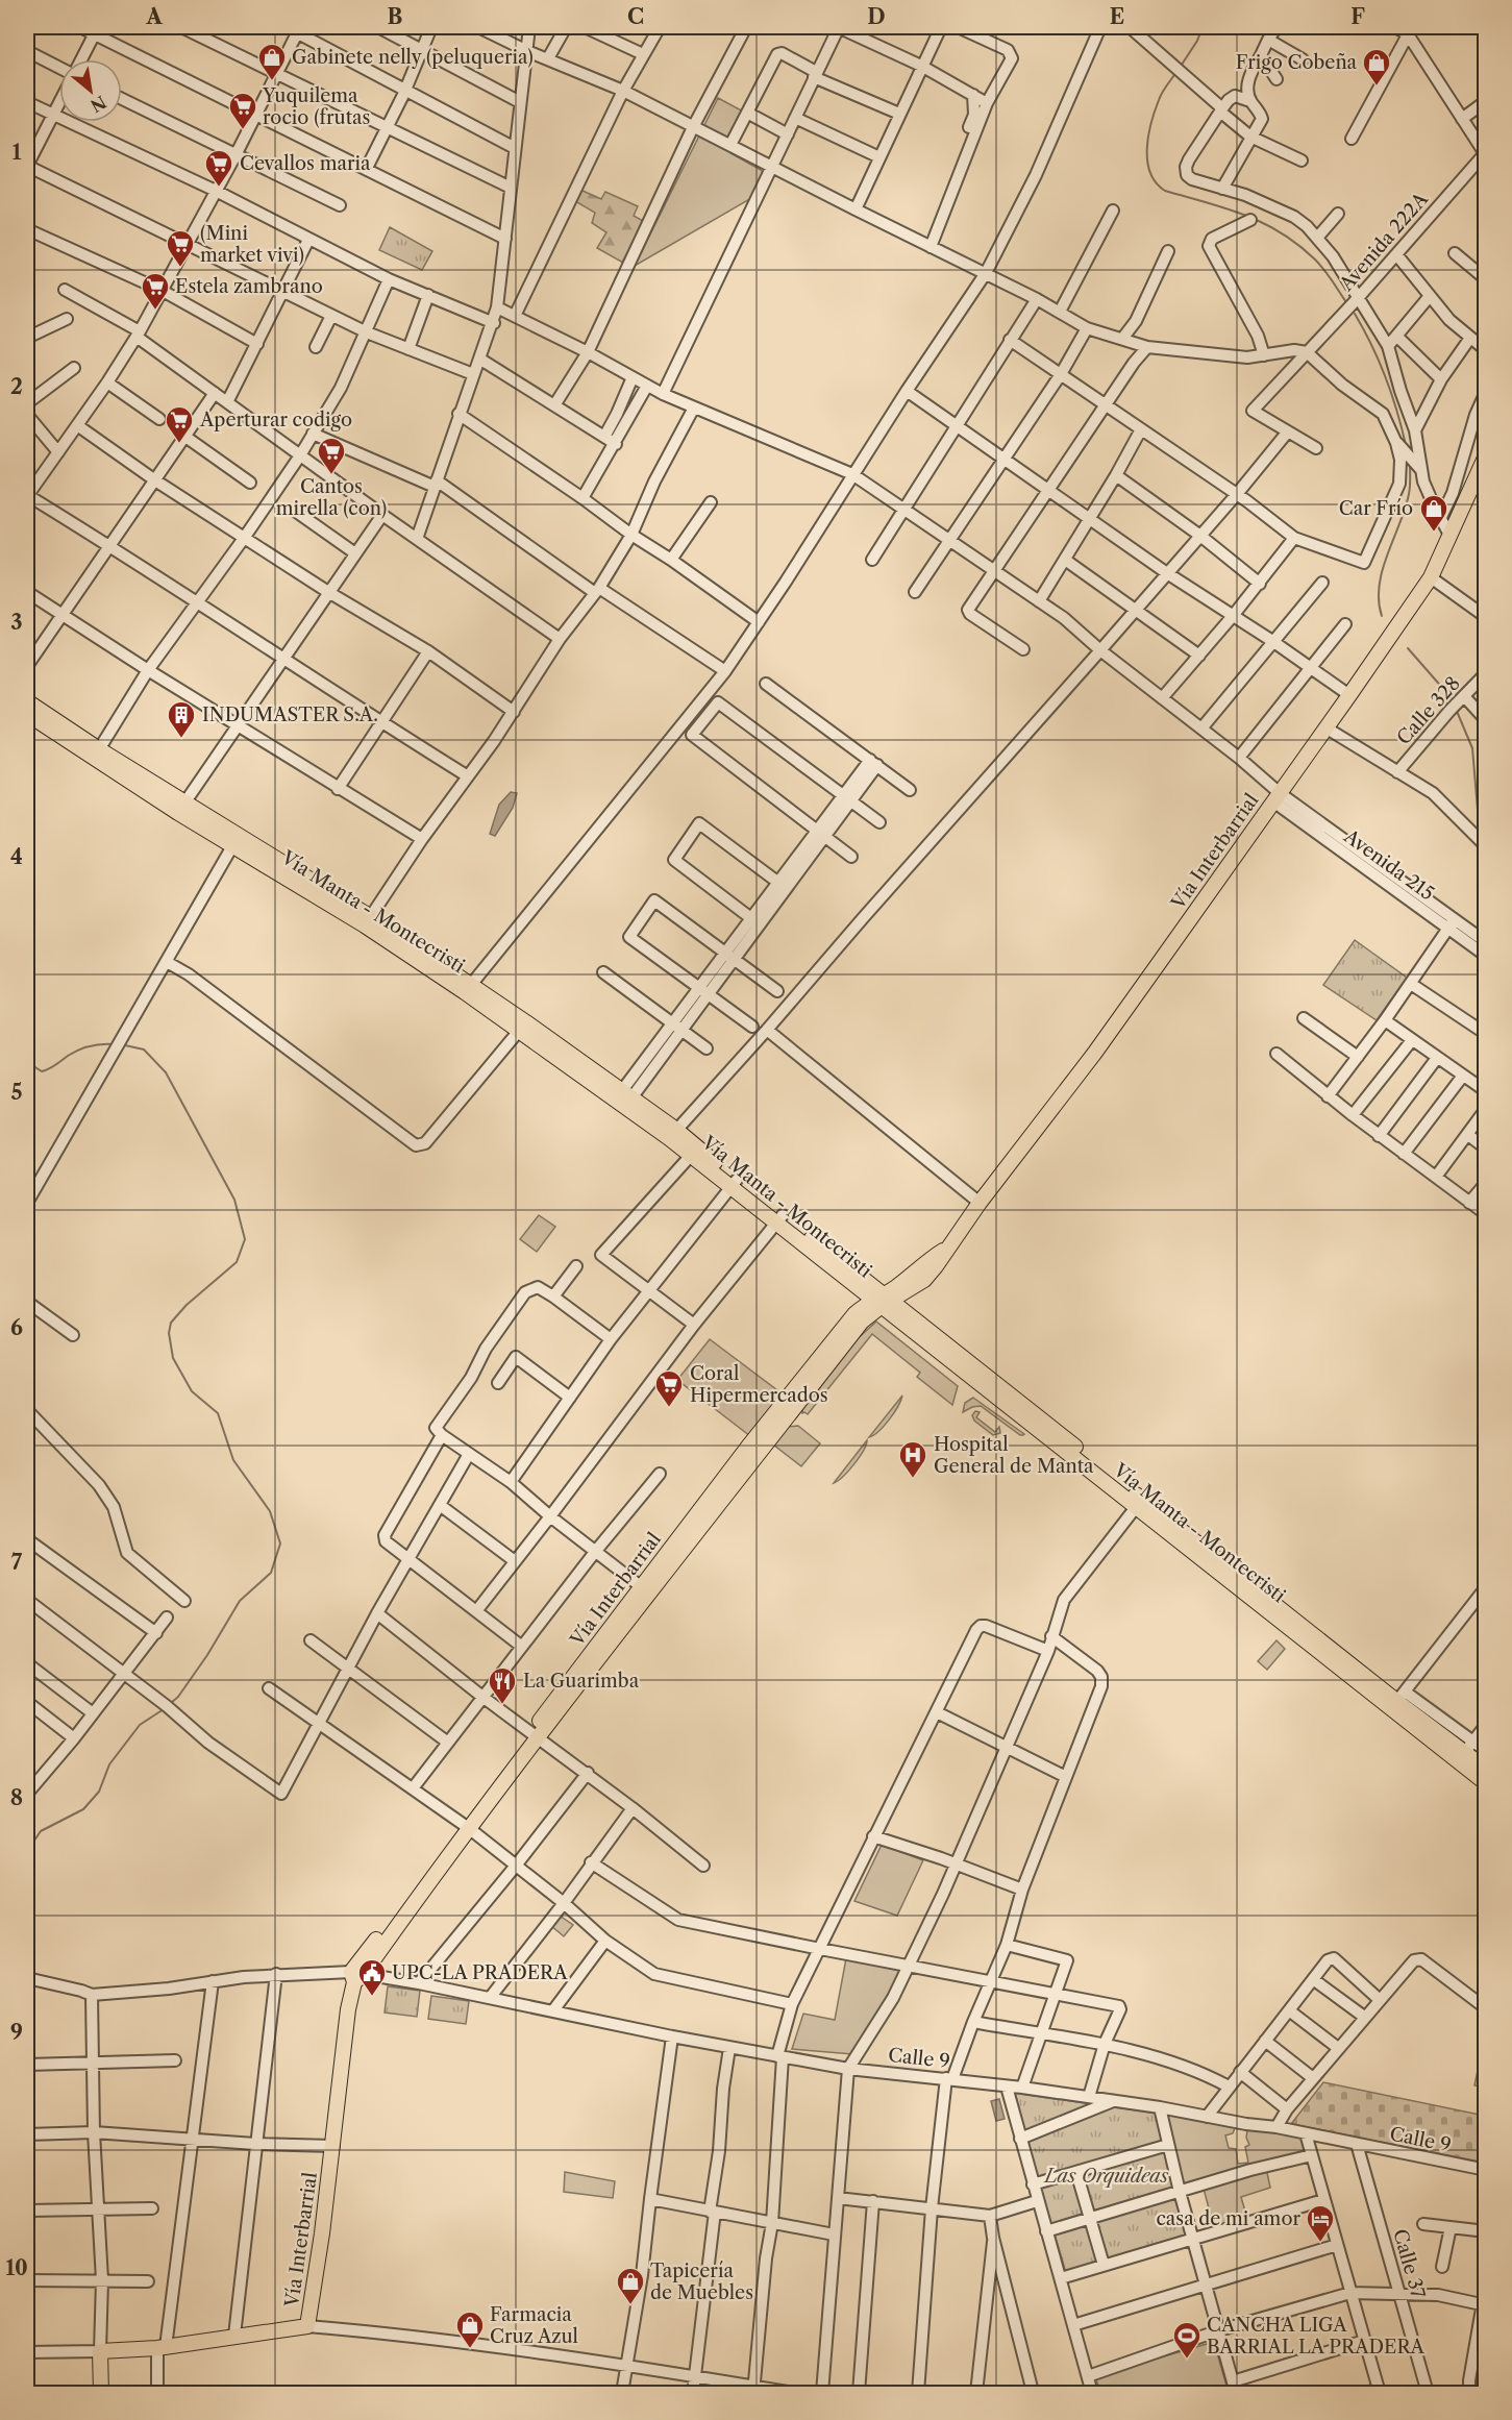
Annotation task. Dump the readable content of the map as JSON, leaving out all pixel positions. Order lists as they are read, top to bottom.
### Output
{
  "streets": {
    "main road": ["Vía Interbarrial", "Vía Manta - Montecristi"],
    "street": [
      "Avenida 222A",
      "Calle 328",
      "Avenida 215",
      "Calle 9",
      "Calle 37"
    ]
  },
  "crossings": [
    ["Vía Interbarrial", "Avenida 215"],
    ["Vía Interbarrial", "Vía Manta - Montecristi"],
    ["Vía Interbarrial", "Calle 9"],
    ["Calle 9", "Calle 37"]
  ],
  "parks": ["Las Orquideas"],
  "places": {
    "shop": [
      "Gabinete nelly (peluqueria)",
      "Frigo Cobeña",
      "Car Frío",
      "Tapicería de Muebles",
      "Farmacia Cruz Azul"
    ],
    "supermarket": [
      "Yuquilema rocio (frutas",
      "Cevallos maria",
      "(Mini market vivi)",
      "Estela zambrano",
      "Aperturar codigo",
      "Cantos mirella (con)",
      "Coral Hipermercados"
    ],
    "building": ["INDUMASTER S.A."],
    "hospital": ["Hospital General de Manta"],
    "restaurant": ["La Guarimba"],
    "public building": ["UPC-LA PRADERA"],
    "hotel": ["casa de mi amor"],
    "sports": ["CANCHA LIGA BARRIAL LA PRADERA"]
  },
  "north": "bottom right",
  "grid": {
    "columns": [
      "A",
      "B",
      "C",
      "D",
      "E",
      "F"
    ],
    "rows": [
      "1",
      "2",
      "3",
      "4",
      "5",
      "6",
      "7",
      "8",
      "9",
      "10"
    ]
  }
}
